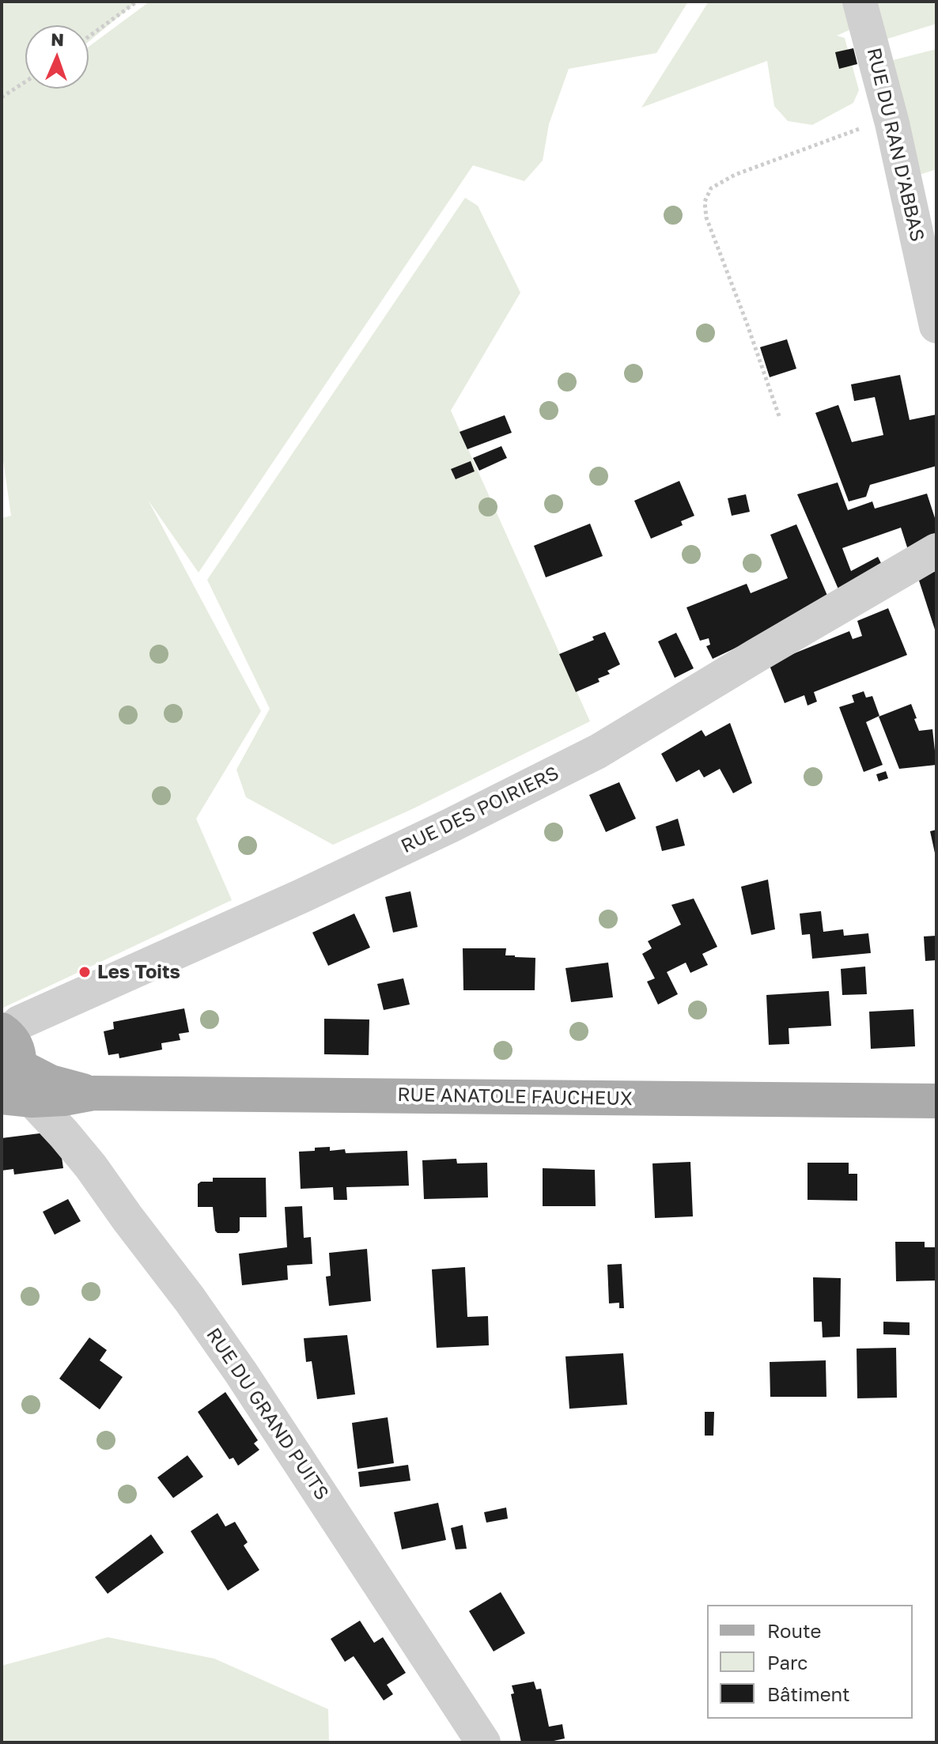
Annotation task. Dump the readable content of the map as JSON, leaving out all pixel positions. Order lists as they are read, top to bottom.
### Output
{
  "streets": {
    "main road": ["RUE ANATOLE FAUCHEUX"],
    "street": ["RUE DU RAN D'ABBAS", "RUE DES POIRIERS", "RUE DU GRAND PUITS"]
  },
  "crossings": [
    ["RUE DES POIRIERS", "RUE ANATOLE FAUCHEUX"],
    ["RUE DES POIRIERS", "RUE DU GRAND PUITS"],
    ["RUE ANATOLE FAUCHEUX", "RUE DU GRAND PUITS"]
  ],
  "places": ["Les Toits"],
  "legend": ["Route", "Parc", "Bâtiment"],
  "north": "top"
}
